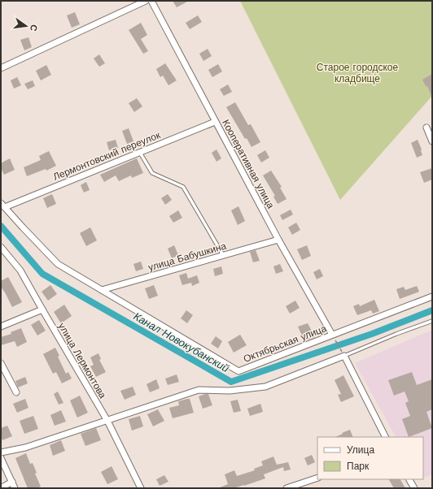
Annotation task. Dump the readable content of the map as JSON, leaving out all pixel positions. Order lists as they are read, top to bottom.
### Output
{
  "streets": {
    "street": [
      "Лермонтовский переулок",
      "Кооперативная улица",
      "улица Бабушкина",
      "Октябрьская улица",
      "улица Лермонтова"
    ]
  },
  "crossings": [
    ["Лермонтовский переулок", "Кооперативная улица"],
    ["Кооперативная улица", "улица Бабушкина"],
    ["Кооперативная улица", "Октябрьская улица"],
    ["улица Бабушкина", "Октябрьская улица"]
  ],
  "water": ["Канал Новокубанский"],
  "parks": ["Старое городское кладбище"],
  "legend": ["Улица", "Парк"],
  "north": "right"
}
